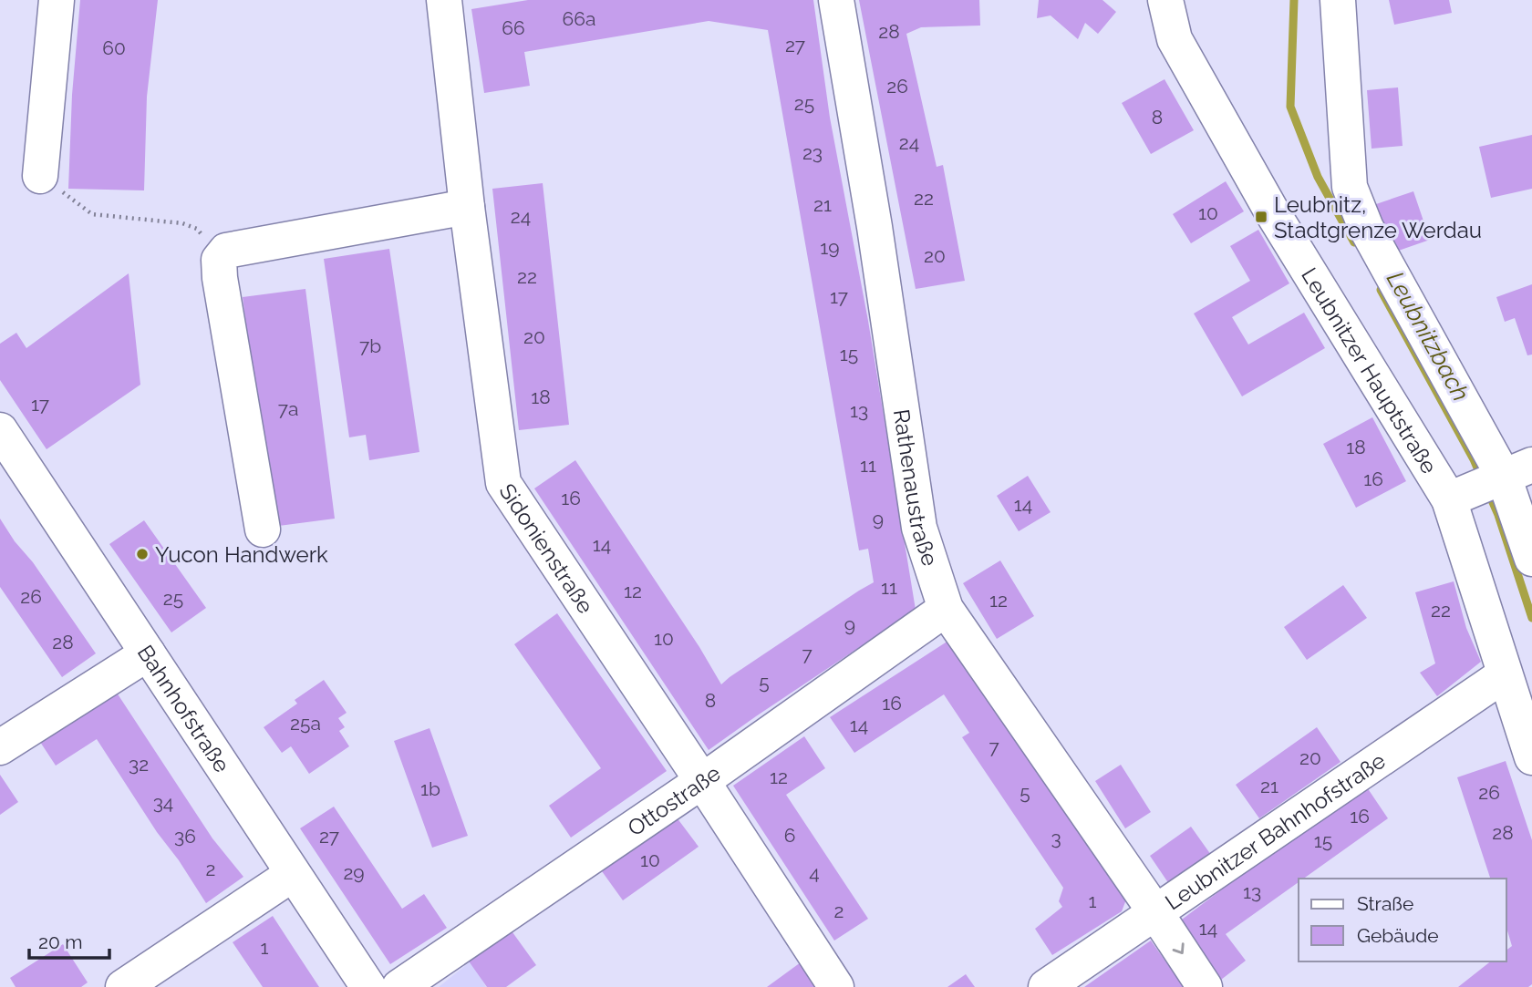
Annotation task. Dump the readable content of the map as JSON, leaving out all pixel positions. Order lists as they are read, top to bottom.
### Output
{
  "streets": {
    "street": [
      "Leubnitzer Hauptstraße",
      "Rathenaustraße",
      "Sidonienstraße",
      "Bahnhofstraße",
      "Ottostraße",
      "Leubnitzer Bahnhofstraße"
    ]
  },
  "crossings": [
    ["Leubnitzer Hauptstraße", "Leubnitzer Bahnhofstraße"],
    ["Rathenaustraße", "Ottostraße"],
    ["Rathenaustraße", "Leubnitzer Bahnhofstraße"],
    ["Sidonienstraße", "Ottostraße"]
  ],
  "water": ["Leubnitzbach"],
  "places": {
    "transit": ["Leubnitz, Stadtgrenze Werdau"],
    "other": ["Yucon Handwerk"]
  },
  "house_numbers": [
    "66a",
    "66",
    "28",
    "27",
    "60",
    "26",
    "25",
    "8",
    "24",
    "23",
    "22",
    "21",
    "10",
    "24",
    "19",
    "20",
    "22",
    "17",
    "20",
    "7b",
    "15",
    "18",
    "17",
    "7a",
    "13",
    "18",
    "11",
    "16",
    "16",
    "14",
    "9",
    "14",
    "11",
    "12",
    "26",
    "25",
    "12",
    "22",
    "9",
    "10",
    "28",
    "7",
    "5",
    "8",
    "16",
    "25a",
    "14",
    "7",
    "20",
    "32",
    "12",
    "21",
    "1b",
    "5",
    "26",
    "34",
    "16",
    "28",
    "6",
    "36",
    "27",
    "3",
    "15",
    "10",
    "2",
    "29",
    "4",
    "13",
    "1",
    "2",
    "14",
    "1"
  ],
  "legend": ["Straße", "Gebäude"],
  "scale_bar": "20 m"
}
